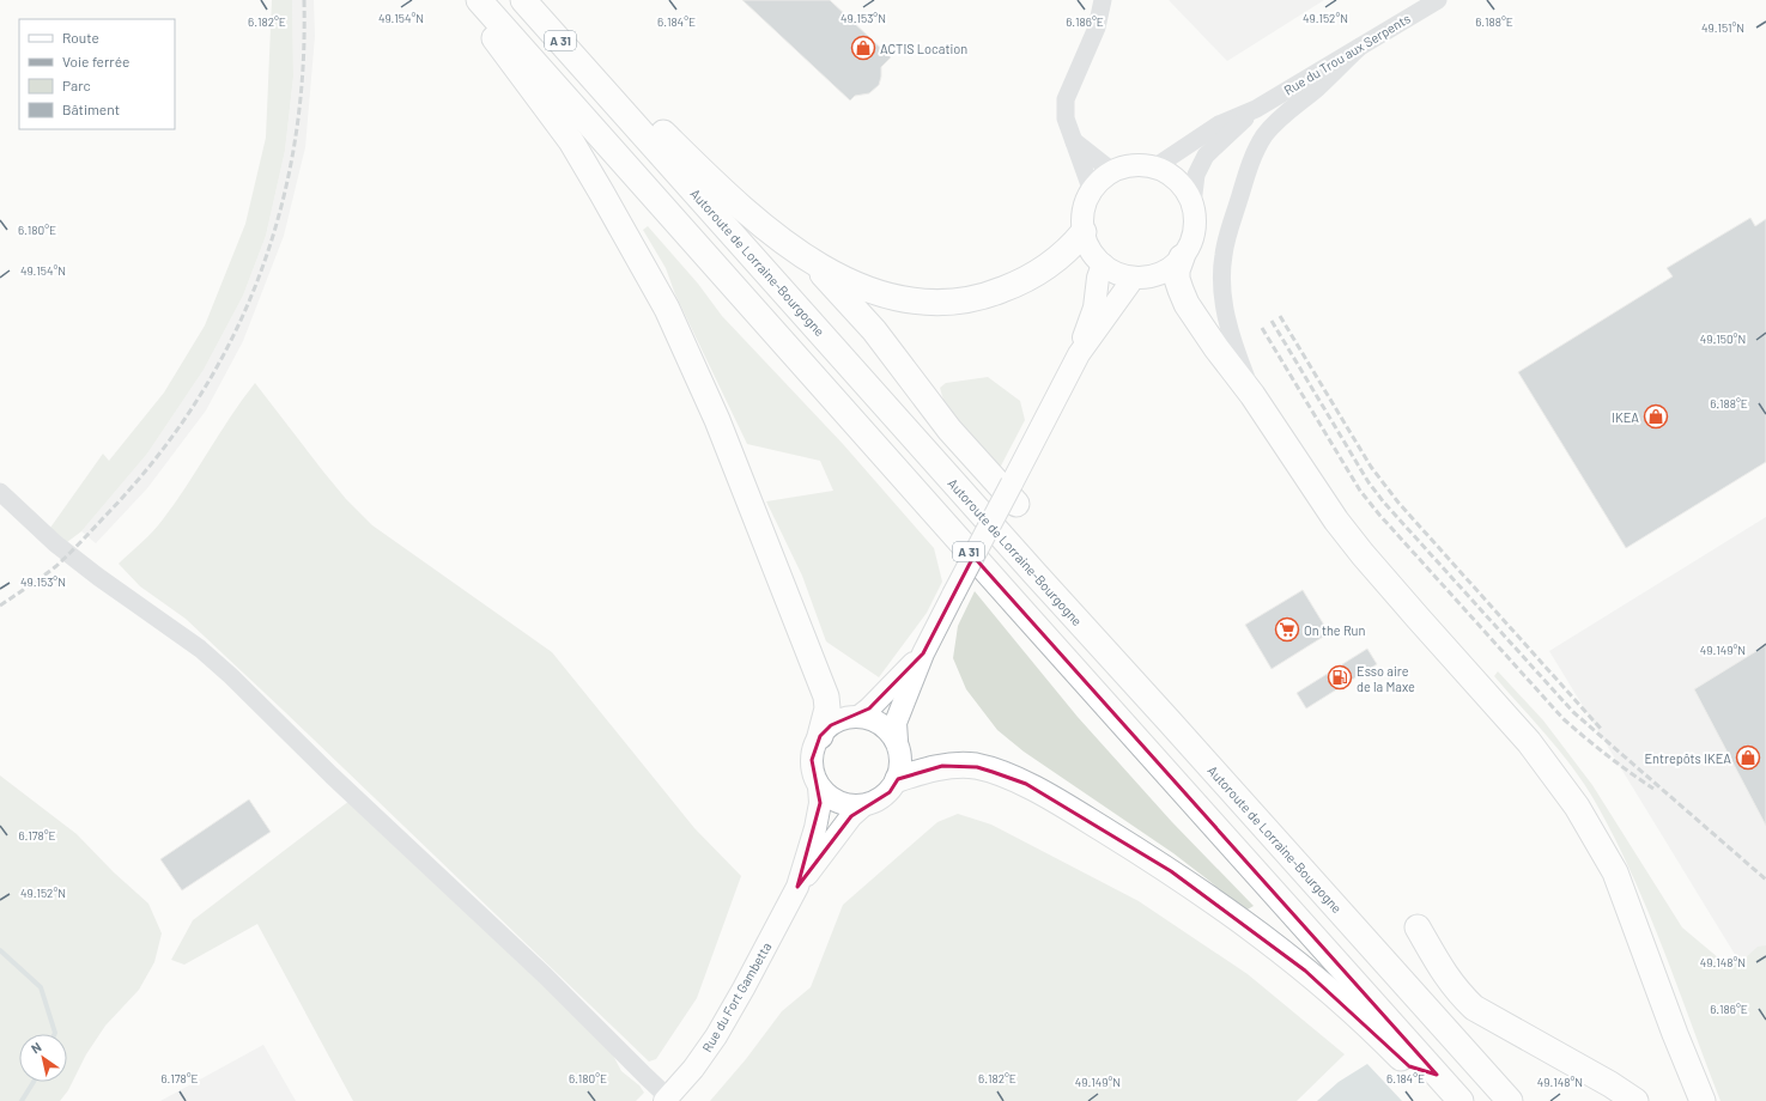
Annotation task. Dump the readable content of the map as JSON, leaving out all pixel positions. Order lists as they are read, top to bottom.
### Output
{
  "streets": {
    "highway": ["A 31", "Autoroute de Lorraine-Bourgogne"],
    "main road": ["Rue du Fort Gambetta"],
    "street": ["Rue du Trou aux Serpents"]
  },
  "places": {
    "shop": ["ACTIS Location", "IKEA", "Entrepôts IKEA"],
    "supermarket": ["On the Run"],
    "fuel station": ["Esso aire de la Maxe"]
  },
  "legend": [
    "Route",
    "Voie ferrée",
    "Parc",
    "Bâtiment"
  ],
  "north": "top left",
  "coordinates": [
    "49.154°N",
    "49.153°N",
    "49.152°N",
    "6.182°E",
    "6.184°E",
    "6.186°E",
    "6.188°E",
    "49.151°N",
    "6.180°E",
    "49.150°N",
    "49.149°N",
    "6.178°E",
    "49.148°N"
  ]
}
